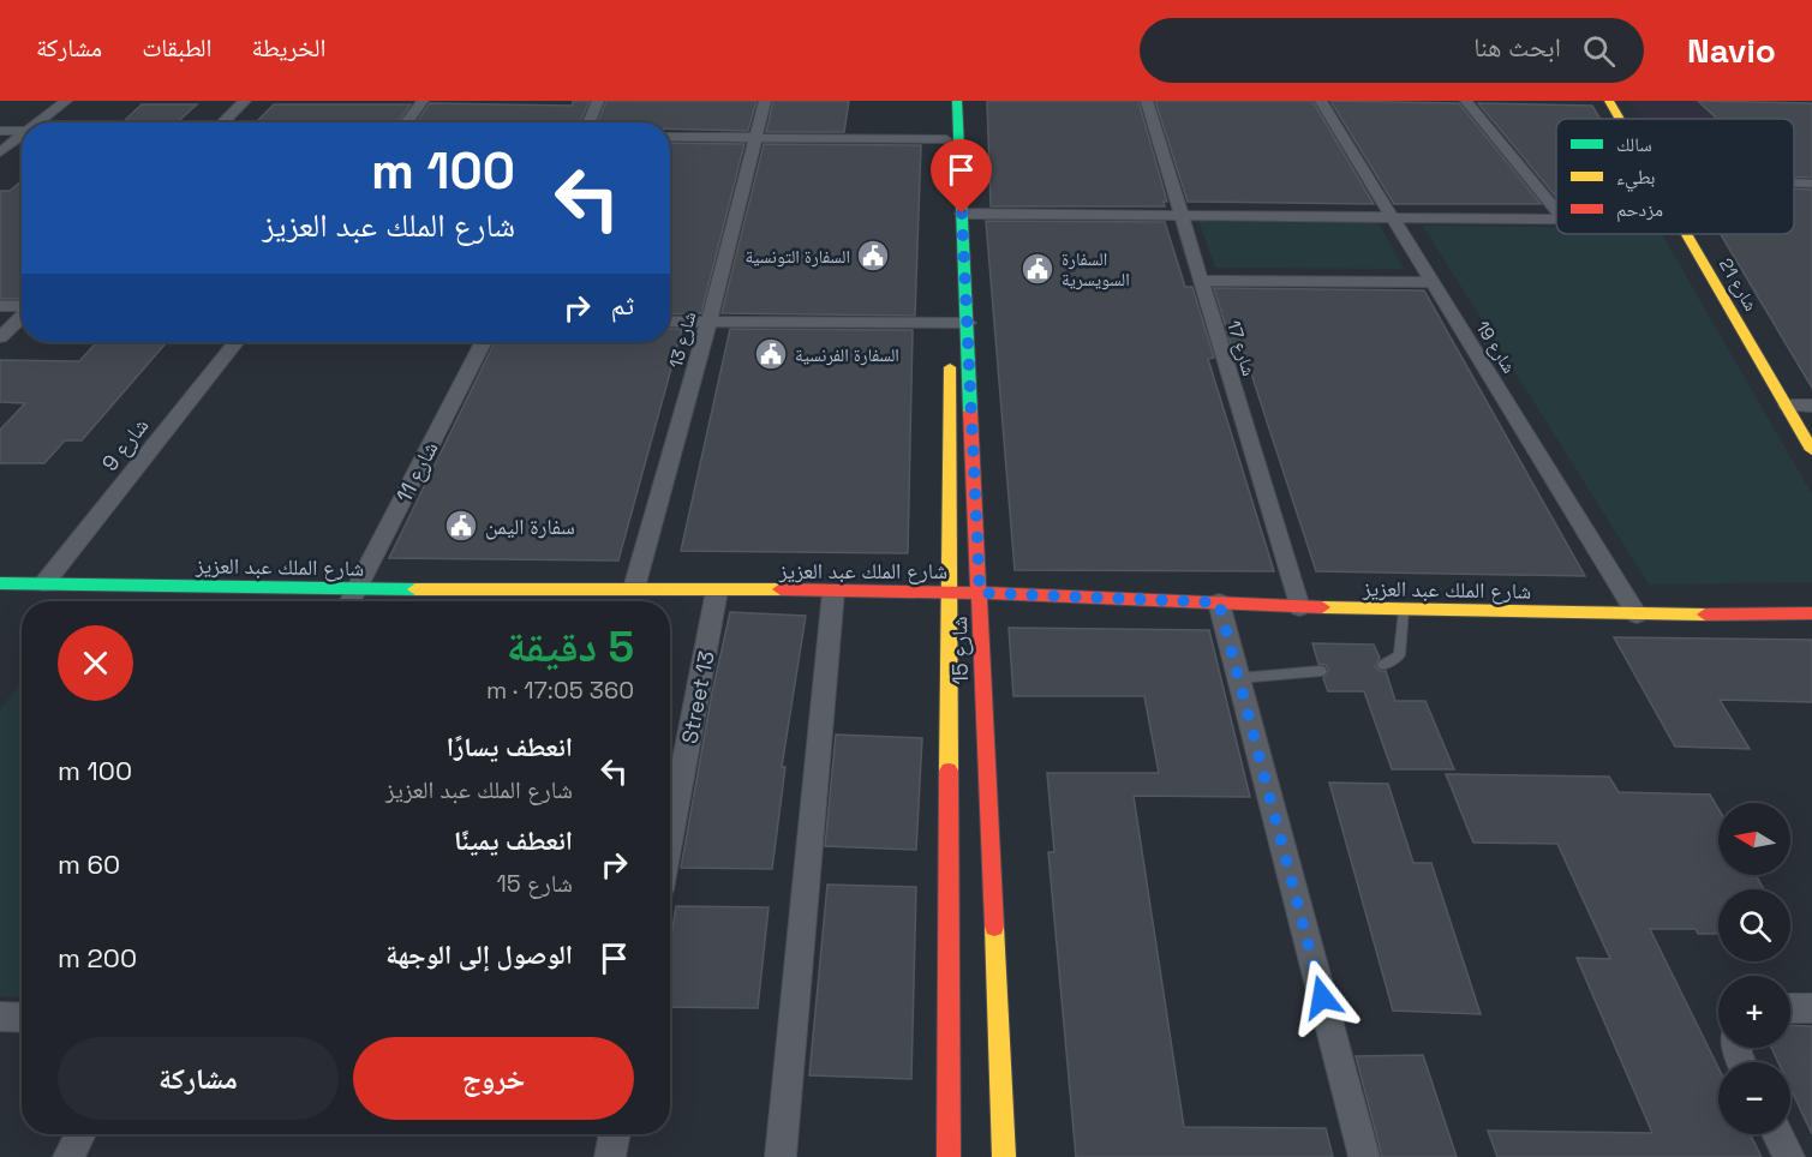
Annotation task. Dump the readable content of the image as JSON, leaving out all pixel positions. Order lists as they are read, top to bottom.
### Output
{
  "streets": {
    "street": [
      "شارع 21",
      "شارع 13",
      "شارع 19",
      "شارع 17",
      "شارع 9",
      "شارع 11",
      "شارع الملك عبد العزيز",
      "شارع 15",
      "Street 13"
    ]
  },
  "crossings": [
    ["شارع 13", "شارع الملك عبد العزيز"],
    ["شارع 19", "شارع الملك عبد العزيز"],
    ["شارع 17", "شارع الملك عبد العزيز"],
    ["شارع 9", "شارع الملك عبد العزيز"],
    ["شارع 11", "شارع الملك عبد العزيز"],
    ["شارع الملك عبد العزيز", "شارع 15"],
    ["شارع الملك عبد العزيز", "Street 13"]
  ],
  "places": {
    "public building": [
      "السفارة التونسية",
      "السفارة السويسرية",
      "السفارة الفرنسية",
      "سفارة اليمن"
    ]
  },
  "legend": ["سالك", "بطيء", "مزدحم"],
  "north": "left",
  "page": {
    "header": "Navio",
    "search": "ابحث هنا",
    "nav": ["الخريطة", "الطبقات", "مشاركة"],
    "turn": ["100 m", "شارع الملك عبد العزيز"],
    "then": "ثم",
    "heading": ["5 دقيقة", "360 m · 17:05"],
    "list": [
      {
        "name": "انعطف يسارًا",
        "note": "شارع الملك عبد العزيز",
        "value": "100 m"
      },
      {
        "name": "انعطف يمينًا",
        "note": "شارع 15",
        "value": "60 m"
      },
      {
        "name": "الوصول إلى الوجهة",
        "value": "200 m"
      }
    ],
    "map_buttons": ["+", "−"],
    "buttons": ["خروج", "مشاركة"]
  }
}
